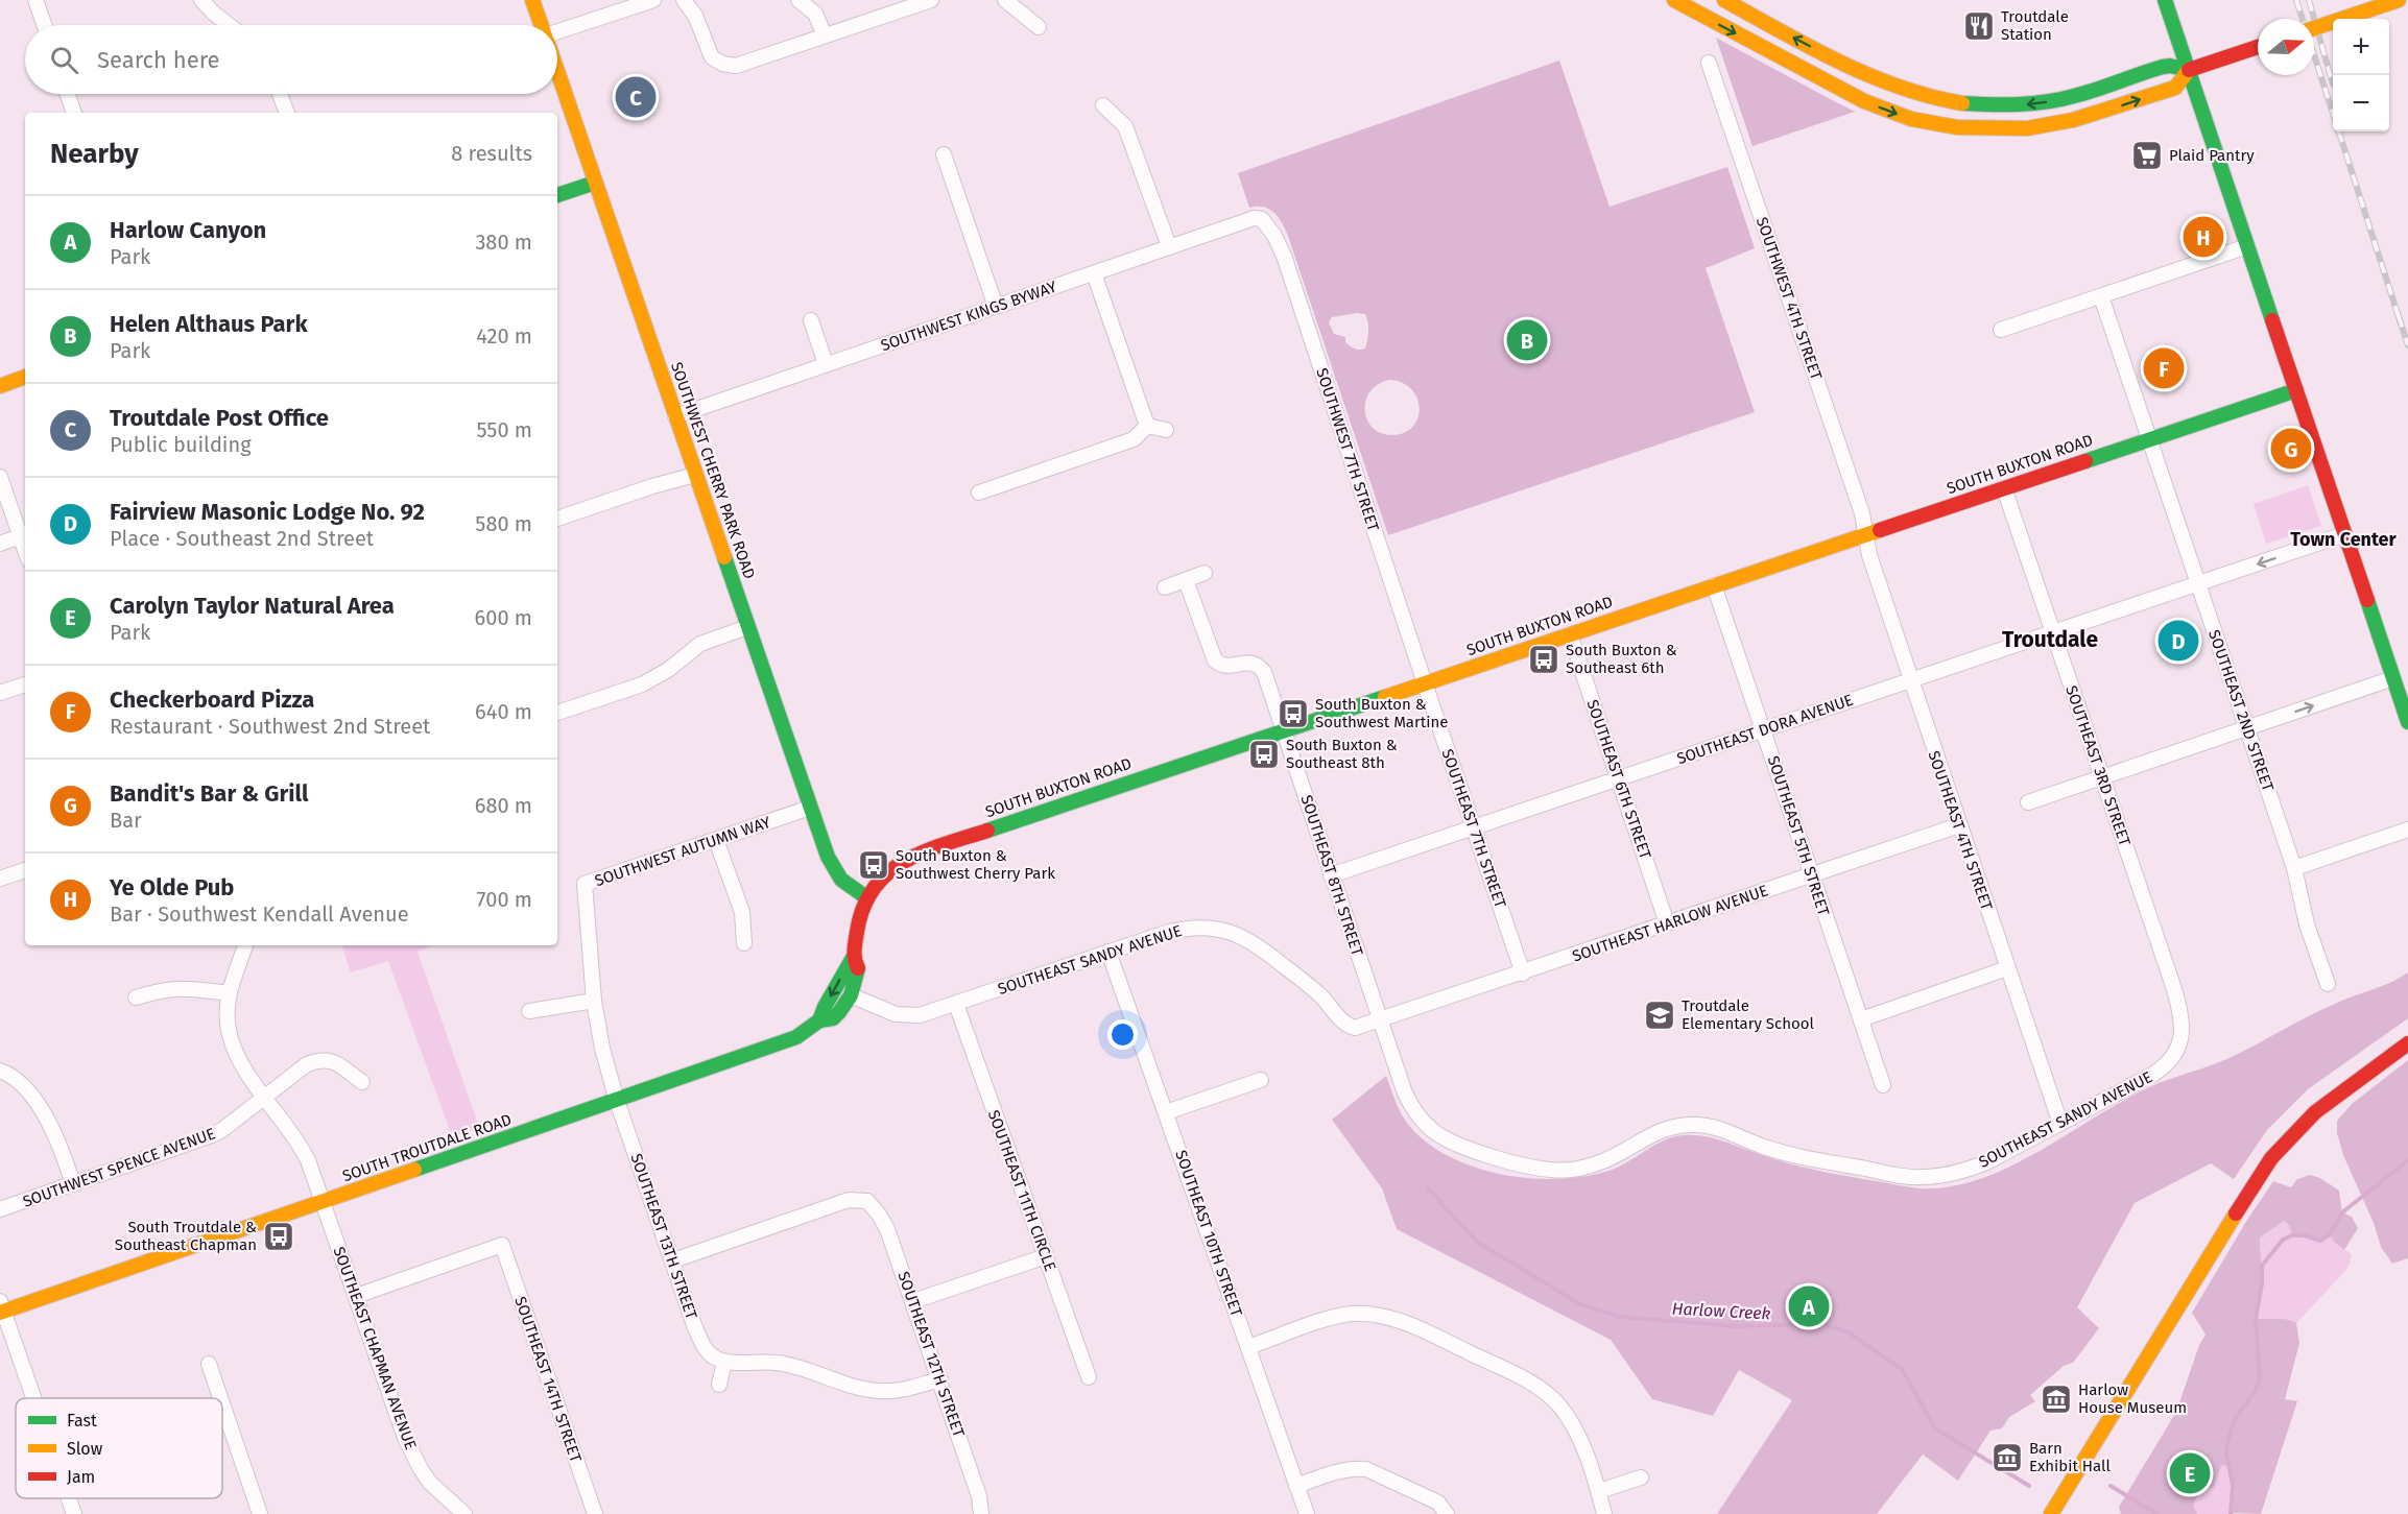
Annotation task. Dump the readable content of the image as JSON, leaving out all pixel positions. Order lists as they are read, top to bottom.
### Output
{
  "streets": {
    "main road": ["SOUTH BUXTON ROAD", "SOUTHWEST CHERRY PARK ROAD", "SOUTH TROUTDALE ROAD"],
    "street": [
      "SOUTHWEST 4TH STREET",
      "SOUTHWEST KINGS BYWAY",
      "SOUTHWEST 7TH STREET",
      "SOUTHEAST 2ND STREET",
      "SOUTHEAST DORA AVENUE",
      "SOUTHEAST 3RD STREET",
      "SOUTHEAST 6TH STREET",
      "SOUTHEAST 7TH STREET",
      "SOUTHEAST 4TH STREET",
      "SOUTHEAST 5TH STREET",
      "SOUTHWEST AUTUMN WAY",
      "SOUTHEAST 8TH STREET",
      "SOUTHEAST HARLOW AVENUE",
      "SOUTHEAST SANDY AVENUE",
      "SOUTHWEST SPENCE AVENUE",
      "SOUTHEAST 11TH CIRCLE",
      "SOUTHEAST 10TH STREET",
      "SOUTHEAST 13TH STREET",
      "SOUTHEAST CHAPMAN AVENUE",
      "SOUTHEAST 12TH STREET",
      "SOUTHEAST 14TH STREET"
    ]
  },
  "crossings": [
    ["SOUTHWEST 4TH STREET", "SOUTH BUXTON ROAD"],
    ["SOUTHWEST 4TH STREET", "SOUTHEAST 4TH STREET"],
    ["SOUTHWEST KINGS BYWAY", "SOUTHWEST 7TH STREET"],
    ["SOUTHWEST KINGS BYWAY", "SOUTHWEST CHERRY PARK ROAD"],
    ["SOUTHWEST 7TH STREET", "SOUTH BUXTON ROAD"],
    ["SOUTHWEST 7TH STREET", "SOUTHEAST 7TH STREET"],
    ["SOUTH BUXTON ROAD", "SOUTHWEST CHERRY PARK ROAD"],
    ["SOUTH BUXTON ROAD", "SOUTHEAST 2ND STREET"],
    ["SOUTH BUXTON ROAD", "SOUTHEAST 3RD STREET"],
    ["SOUTH BUXTON ROAD", "SOUTHEAST 6TH STREET"],
    ["SOUTH BUXTON ROAD", "SOUTHEAST 7TH STREET"],
    ["SOUTH BUXTON ROAD", "SOUTHEAST 4TH STREET"],
    ["SOUTH BUXTON ROAD", "SOUTHEAST 5TH STREET"],
    ["SOUTH BUXTON ROAD", "SOUTHEAST 8TH STREET"],
    ["SOUTH BUXTON ROAD", "SOUTHEAST SANDY AVENUE"],
    ["SOUTH BUXTON ROAD", "SOUTH TROUTDALE ROAD"],
    ["SOUTHWEST CHERRY PARK ROAD", "SOUTHWEST AUTUMN WAY"],
    ["SOUTHEAST 2ND STREET", "SOUTHEAST DORA AVENUE"],
    ["SOUTHEAST DORA AVENUE", "SOUTHEAST 3RD STREET"],
    ["SOUTHEAST DORA AVENUE", "SOUTHEAST 6TH STREET"],
    ["SOUTHEAST DORA AVENUE", "SOUTHEAST 7TH STREET"],
    ["SOUTHEAST DORA AVENUE", "SOUTHEAST 4TH STREET"],
    ["SOUTHEAST DORA AVENUE", "SOUTHEAST 5TH STREET"],
    ["SOUTHEAST DORA AVENUE", "SOUTHEAST 8TH STREET"],
    ["SOUTHEAST 3RD STREET", "SOUTHEAST SANDY AVENUE"],
    ["SOUTHEAST 6TH STREET", "SOUTHEAST HARLOW AVENUE"],
    ["SOUTHEAST 7TH STREET", "SOUTHEAST HARLOW AVENUE"],
    ["SOUTHEAST 4TH STREET", "SOUTHEAST HARLOW AVENUE"],
    ["SOUTHEAST 4TH STREET", "SOUTHEAST SANDY AVENUE"],
    ["SOUTHEAST 5TH STREET", "SOUTHEAST HARLOW AVENUE"],
    ["SOUTHWEST AUTUMN WAY", "SOUTH TROUTDALE ROAD"],
    ["SOUTHWEST AUTUMN WAY", "SOUTHEAST 13TH STREET"],
    ["SOUTHEAST 8TH STREET", "SOUTHEAST HARLOW AVENUE"],
    ["SOUTHEAST 8TH STREET", "SOUTHEAST SANDY AVENUE"],
    ["SOUTHEAST HARLOW AVENUE", "SOUTHEAST SANDY AVENUE"],
    ["SOUTHEAST SANDY AVENUE", "SOUTH TROUTDALE ROAD"],
    ["SOUTHEAST SANDY AVENUE", "SOUTHEAST 11TH CIRCLE"],
    ["SOUTHEAST SANDY AVENUE", "SOUTHEAST 10TH STREET"],
    ["SOUTH TROUTDALE ROAD", "SOUTHEAST 13TH STREET"],
    ["SOUTH TROUTDALE ROAD", "SOUTHEAST CHAPMAN AVENUE"],
    ["SOUTHWEST SPENCE AVENUE", "SOUTHEAST CHAPMAN AVENUE"],
    ["SOUTHEAST 13TH STREET", "SOUTHEAST 12TH STREET"],
    ["SOUTHEAST CHAPMAN AVENUE", "SOUTHEAST 14TH STREET"]
  ],
  "districts": ["Town Center", "Troutdale"],
  "water": ["Harlow Creek"],
  "places": {
    "restaurant": ["Troutdale Station"],
    "supermarket": ["Plaid Pantry"],
    "bus stop": [
      "South Buxton & Southeast 6th",
      "South Buxton & Southwest Martine",
      "South Buxton & Southeast 8th",
      "South Buxton & Southwest Cherry Park",
      "South Troutdale & Southeast Chapman"
    ],
    "school or university": ["Troutdale Elementary School"],
    "museum": ["Harlow House Museum", "Barn Exhibit Hall"]
  },
  "legend": ["Fast", "Slow", "Jam"],
  "north": "right",
  "page": {
    "map_buttons": ["+", "−"],
    "search": "Search here",
    "pins": [
      "C",
      "H",
      "B",
      "F",
      "G",
      "D",
      "A",
      "E"
    ],
    "heading": ["Nearby", "8 results"],
    "list": [
      {
        "mark": "A",
        "name": "Harlow Canyon",
        "note": "Park",
        "value": "380 m"
      },
      {
        "mark": "B",
        "name": "Helen Althaus Park",
        "note": "Park",
        "value": "420 m"
      },
      {
        "mark": "C",
        "name": "Troutdale Post Office",
        "note": "Public building",
        "value": "550 m"
      },
      {
        "mark": "D",
        "name": "Fairview Masonic Lodge No. 92",
        "note": "Place · Southeast 2nd Street",
        "value": "580 m"
      },
      {
        "mark": "E",
        "name": "Carolyn Taylor Natural Area",
        "note": "Park",
        "value": "600 m"
      },
      {
        "mark": "F",
        "name": "Checkerboard Pizza",
        "note": "Restaurant · Southwest 2nd Street",
        "value": "640 m"
      },
      {
        "mark": "G",
        "name": "Bandit's Bar & Grill",
        "note": "Bar",
        "value": "680 m"
      },
      {
        "mark": "H",
        "name": "Ye Olde Pub",
        "note": "Bar · Southwest Kendall Avenue",
        "value": "700 m"
      }
    ]
  }
}
